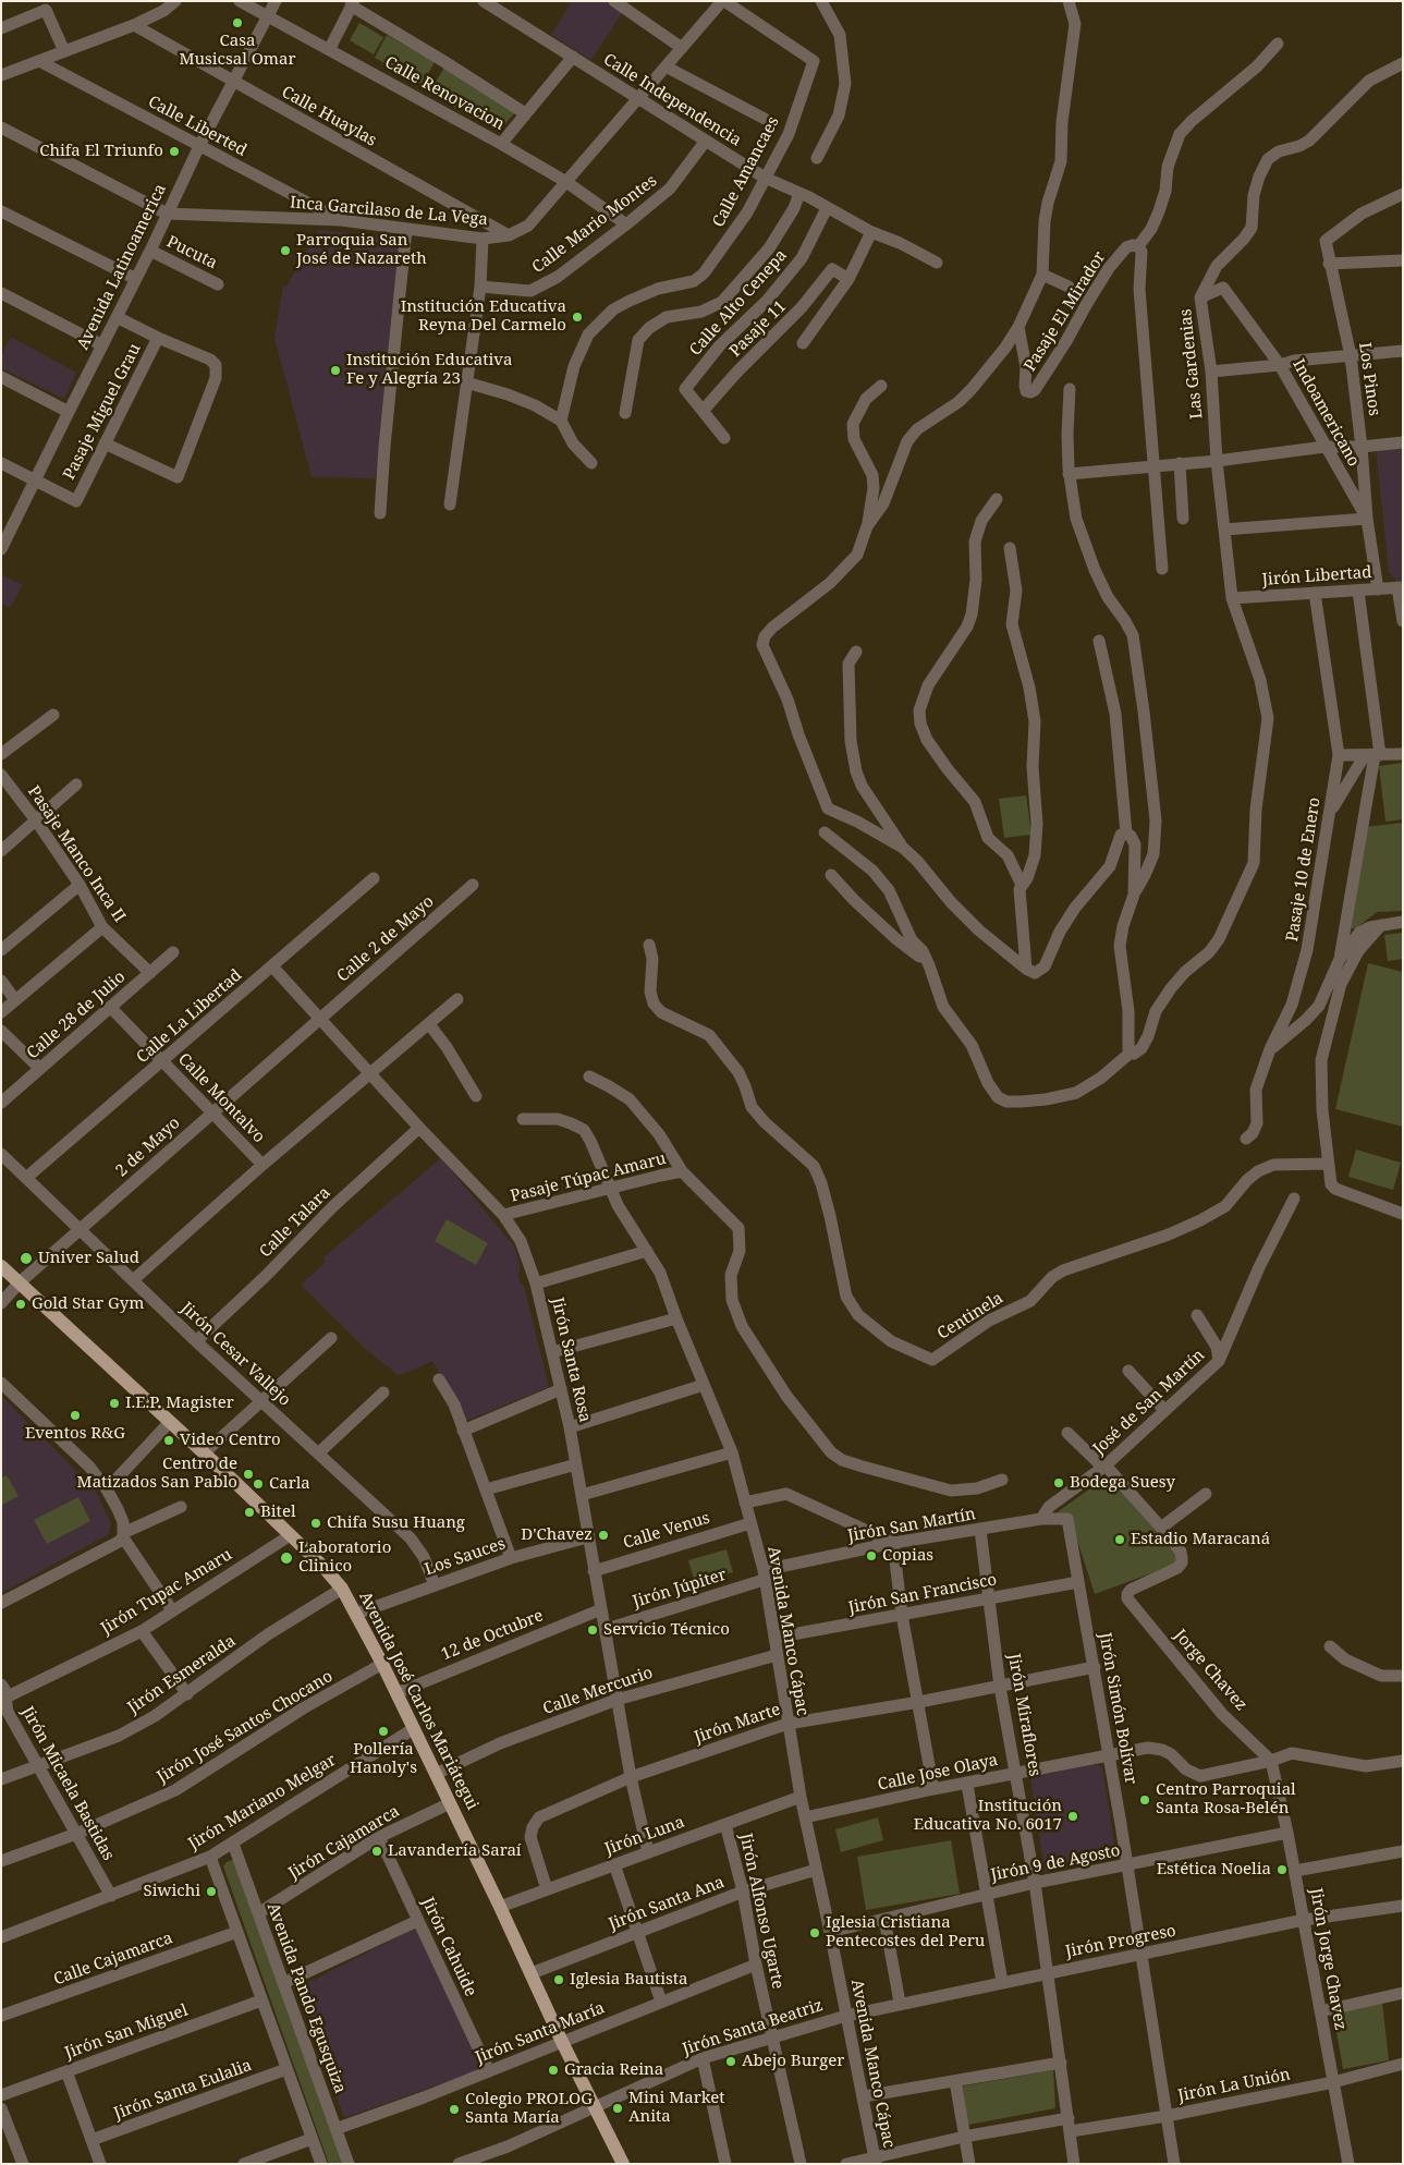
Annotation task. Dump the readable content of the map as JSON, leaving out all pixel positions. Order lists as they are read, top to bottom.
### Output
{
  "streets": {
    "main road": ["Avenida José Carlos Mariátegui"],
    "street": [
      "Calle Renovacion",
      "Calle Independencia",
      "Calle Huaylas",
      "Calle Liberted",
      "Calle Amancaes",
      "Inca Garcilaso de La Vega",
      "Calle Mario Montes",
      "Pucuta",
      "Avenida Latinoamerica",
      "Calle Alto Cenepa",
      "Pasaje El Mirador",
      "Pasaje 11",
      "Las Gardenias",
      "Los Pinos",
      "Pasaje Miguel Grau",
      "Indoamericano",
      "Jirón Libertad",
      "Pasaje Manco Inca II",
      "Pasaje 10 de Enero",
      "Calle 2 de Mayo",
      "Calle 28 de Julio",
      "Calle La Libertad",
      "Calle Montalvo",
      "2 de Mayo",
      "Pasaje Túpac Amaru",
      "Calle Talara",
      "Centinela",
      "Jirón Cesar Vallejo",
      "Jirón Santa Rosa",
      "José de San Martín",
      "Jirón San Martín",
      "Calle Venus",
      "Los Sauces",
      "Jirón Júpiter",
      "Jirón Tupac Amaru",
      "Jirón San Francisco",
      "Avenida Manco Cápac",
      "12 de Octubre",
      "Jorge Chavez",
      "Jirón Esmeralda",
      "Calle Mercurio",
      "Jirón Simón Bolívar",
      "Jirón Miraflores",
      "Jirón Marte",
      "Jirón José Santos Chocano",
      "Calle Jose Olaya",
      "Jirón Micaela Bastidas",
      "Jirón Mariano Melgar",
      "Jirón Luna",
      "Jirón Cajamarca",
      "Jirón 9 de Agosto",
      "Jirón Santa Ana",
      "Jirón Alfonso Ugarte",
      "Jirón Progreso",
      "Jirón Cahuide",
      "Calle Cajamarca",
      "Jirón Jorge Chavez",
      "Avenida Pando Egusquiza",
      "Jirón Santa Beatriz",
      "Jirón San Miguel",
      "Jirón Santa María",
      "Jirón La Unión",
      "Jirón Santa Eulalia"
    ]
  },
  "crossings": [
    ["Calle Renovacion", "Inca Garcilaso de La Vega"],
    ["Calle Renovacion", "Calle Mario Montes"],
    ["Calle Renovacion", "Avenida Latinoamerica"],
    ["Calle Independencia", "Calle Amancaes"],
    ["Calle Independencia", "Inca Garcilaso de La Vega"],
    ["Calle Independencia", "Calle Mario Montes"],
    ["Calle Independencia", "Calle Alto Cenepa"],
    ["Calle Huaylas", "Inca Garcilaso de La Vega"],
    ["Calle Huaylas", "Avenida Latinoamerica"],
    ["Calle Liberted", "Inca Garcilaso de La Vega"],
    ["Calle Liberted", "Avenida Latinoamerica"],
    ["Calle Amancaes", "Inca Garcilaso de La Vega"],
    ["Inca Garcilaso de La Vega", "Avenida Latinoamerica"],
    ["Pucuta", "Avenida Latinoamerica"],
    ["Avenida Latinoamerica", "Pasaje Miguel Grau"],
    ["Calle Alto Cenepa", "Pasaje 11"],
    ["Las Gardenias", "Indoamericano"],
    ["Las Gardenias", "Jirón Libertad"],
    ["Los Pinos", "Indoamericano"],
    ["Indoamericano", "Jirón Libertad"],
    ["Jirón Libertad", "Pasaje 10 de Enero"],
    ["Pasaje Manco Inca II", "Calle 28 de Julio"],
    ["Calle 2 de Mayo", "2 de Mayo"],
    ["Calle 2 de Mayo", "Jirón Santa Rosa"],
    ["Calle 28 de Julio", "Calle Montalvo"],
    ["Calle La Libertad", "Calle Montalvo"],
    ["Calle La Libertad", "Jirón Cesar Vallejo"],
    ["Calle La Libertad", "Jirón Santa Rosa"],
    ["Calle Montalvo", "2 de Mayo"],
    ["2 de Mayo", "Jirón Cesar Vallejo"],
    ["2 de Mayo", "Jirón Santa Rosa"],
    ["2 de Mayo", "Avenida José Carlos Mariátegui"],
    ["Pasaje Túpac Amaru", "Jirón Santa Rosa"],
    ["Pasaje Túpac Amaru", "Avenida Manco Cápac"],
    ["Calle Talara", "Jirón Cesar Vallejo"],
    ["Calle Talara", "Jirón Santa Rosa"],
    ["Jirón Cesar Vallejo", "Los Sauces"],
    ["Jirón Santa Rosa", "Calle Venus"],
    ["Jirón Santa Rosa", "Los Sauces"],
    ["Jirón Santa Rosa", "Jirón Júpiter"],
    ["Jirón Santa Rosa", "12 de Octubre"],
    ["Jirón Santa Rosa", "Calle Mercurio"],
    ["Jirón Santa Rosa", "Jirón Marte"],
    ["Jirón Santa Rosa", "Jirón Luna"],
    ["José de San Martín", "Jirón San Martín"],
    ["Jirón San Martín", "Jirón Júpiter"],
    ["Jirón San Martín", "Avenida Manco Cápac"],
    ["Jirón San Martín", "Jirón Simón Bolívar"],
    ["Jirón San Martín", "Jirón Miraflores"],
    ["Calle Venus", "Avenida Manco Cápac"],
    ["Los Sauces", "Avenida José Carlos Mariátegui"],
    ["Jirón Júpiter", "Avenida Manco Cápac"],
    ["Jirón Tupac Amaru", "Avenida José Carlos Mariátegui"],
    ["Jirón Tupac Amaru", "Jirón Micaela Bastidas"],
    ["Jirón San Francisco", "Avenida Manco Cápac"],
    ["Jirón San Francisco", "Jirón Simón Bolívar"],
    ["Jirón San Francisco", "Jirón Miraflores"],
    ["Avenida Manco Cápac", "Calle Mercurio"],
    ["Avenida Manco Cápac", "Jirón Marte"],
    ["Avenida Manco Cápac", "Calle Jose Olaya"],
    ["Avenida Manco Cápac", "Jirón Luna"],
    ["Avenida Manco Cápac", "Jirón 9 de Agosto"],
    ["Avenida Manco Cápac", "Jirón Santa Ana"],
    ["Avenida Manco Cápac", "Jirón Progreso"],
    ["Avenida Manco Cápac", "Jirón Santa Beatriz"],
    ["12 de Octubre", "Avenida José Carlos Mariátegui"],
    ["Jorge Chavez", "Calle Jose Olaya"],
    ["Jorge Chavez", "Jirón Jorge Chavez"],
    ["Jirón Esmeralda", "Avenida José Carlos Mariátegui"],
    ["Jirón Esmeralda", "Jirón Micaela Bastidas"],
    ["Calle Mercurio", "Avenida José Carlos Mariátegui"],
    ["Avenida José Carlos Mariátegui", "Jirón José Santos Chocano"],
    ["Avenida José Carlos Mariátegui", "Jirón Mariano Melgar"],
    ["Avenida José Carlos Mariátegui", "Jirón Luna"],
    ["Avenida José Carlos Mariátegui", "Jirón Cajamarca"],
    ["Avenida José Carlos Mariátegui", "Jirón Santa Ana"],
    ["Avenida José Carlos Mariátegui", "Jirón Santa Beatriz"],
    ["Avenida José Carlos Mariátegui", "Jirón Santa María"],
    ["Jirón Simón Bolívar", "Jirón Marte"],
    ["Jirón Simón Bolívar", "Calle Jose Olaya"],
    ["Jirón Simón Bolívar", "Jirón 9 de Agosto"],
    ["Jirón Simón Bolívar", "Jirón Progreso"],
    ["Jirón Simón Bolívar", "Jirón La Unión"],
    ["Jirón Miraflores", "Jirón Marte"],
    ["Jirón Miraflores", "Calle Jose Olaya"],
    ["Jirón Miraflores", "Jirón 9 de Agosto"],
    ["Jirón Miraflores", "Jirón Progreso"],
    ["Jirón Miraflores", "Jirón La Unión"],
    ["Jirón Marte", "Jirón Luna"],
    ["Jirón José Santos Chocano", "Jirón Micaela Bastidas"],
    ["Calle Jose Olaya", "Jirón Jorge Chavez"],
    ["Jirón Micaela Bastidas", "Jirón Mariano Melgar"],
    ["Jirón Mariano Melgar", "Avenida Pando Egusquiza"],
    ["Jirón Luna", "Jirón Alfonso Ugarte"],
    ["Jirón Cajamarca", "Jirón Cahuide"],
    ["Jirón Cajamarca", "Avenida Pando Egusquiza"],
    ["Jirón 9 de Agosto", "Jirón Jorge Chavez"],
    ["Jirón Santa Ana", "Jirón Alfonso Ugarte"],
    ["Jirón Alfonso Ugarte", "Jirón Santa Beatriz"],
    ["Jirón Alfonso Ugarte", "Jirón Santa María"],
    ["Jirón Progreso", "Jirón Jorge Chavez"],
    ["Jirón Progreso", "Jirón Santa Beatriz"],
    ["Jirón Cahuide", "Jirón Santa María"],
    ["Jirón Jorge Chavez", "Jirón La Unión"],
    ["Avenida Pando Egusquiza", "Jirón Santa María"]
  ],
  "places": [
    "Casa Musicsal Omar",
    "Chifa El Triunfo",
    "Parroquia San José de Nazareth",
    "Institución Educativa Reyna Del Carmelo",
    "Institución Educativa Fe y Alegría 23",
    "Univer Salud",
    "Gold Star Gym",
    "I.E.P. Magister",
    "Eventos R&G",
    "Video Centro",
    "Centro de Matizados San Pablo",
    "Bodega Suesy",
    "Carla",
    "Bitel",
    "Chifa Susu Huang",
    "D'Chavez",
    "Estadio Maracaná",
    "Copias",
    "Laboratorio Clinico",
    "Servicio Técnico",
    "Pollería Hanoly's",
    "Centro Parroquial Santa Rosa-Belén",
    "Institución Educativa No. 6017",
    "Lavandería Saraí",
    "Estética Noelia",
    "Siwichi",
    "Iglesia Cristiana Pentecostes del Peru",
    "Iglesia Bautista",
    "Abejo Burger",
    "Gracia Reina",
    "Mini Market Anita",
    "Colegio PROLOG Santa María"
  ]
}
